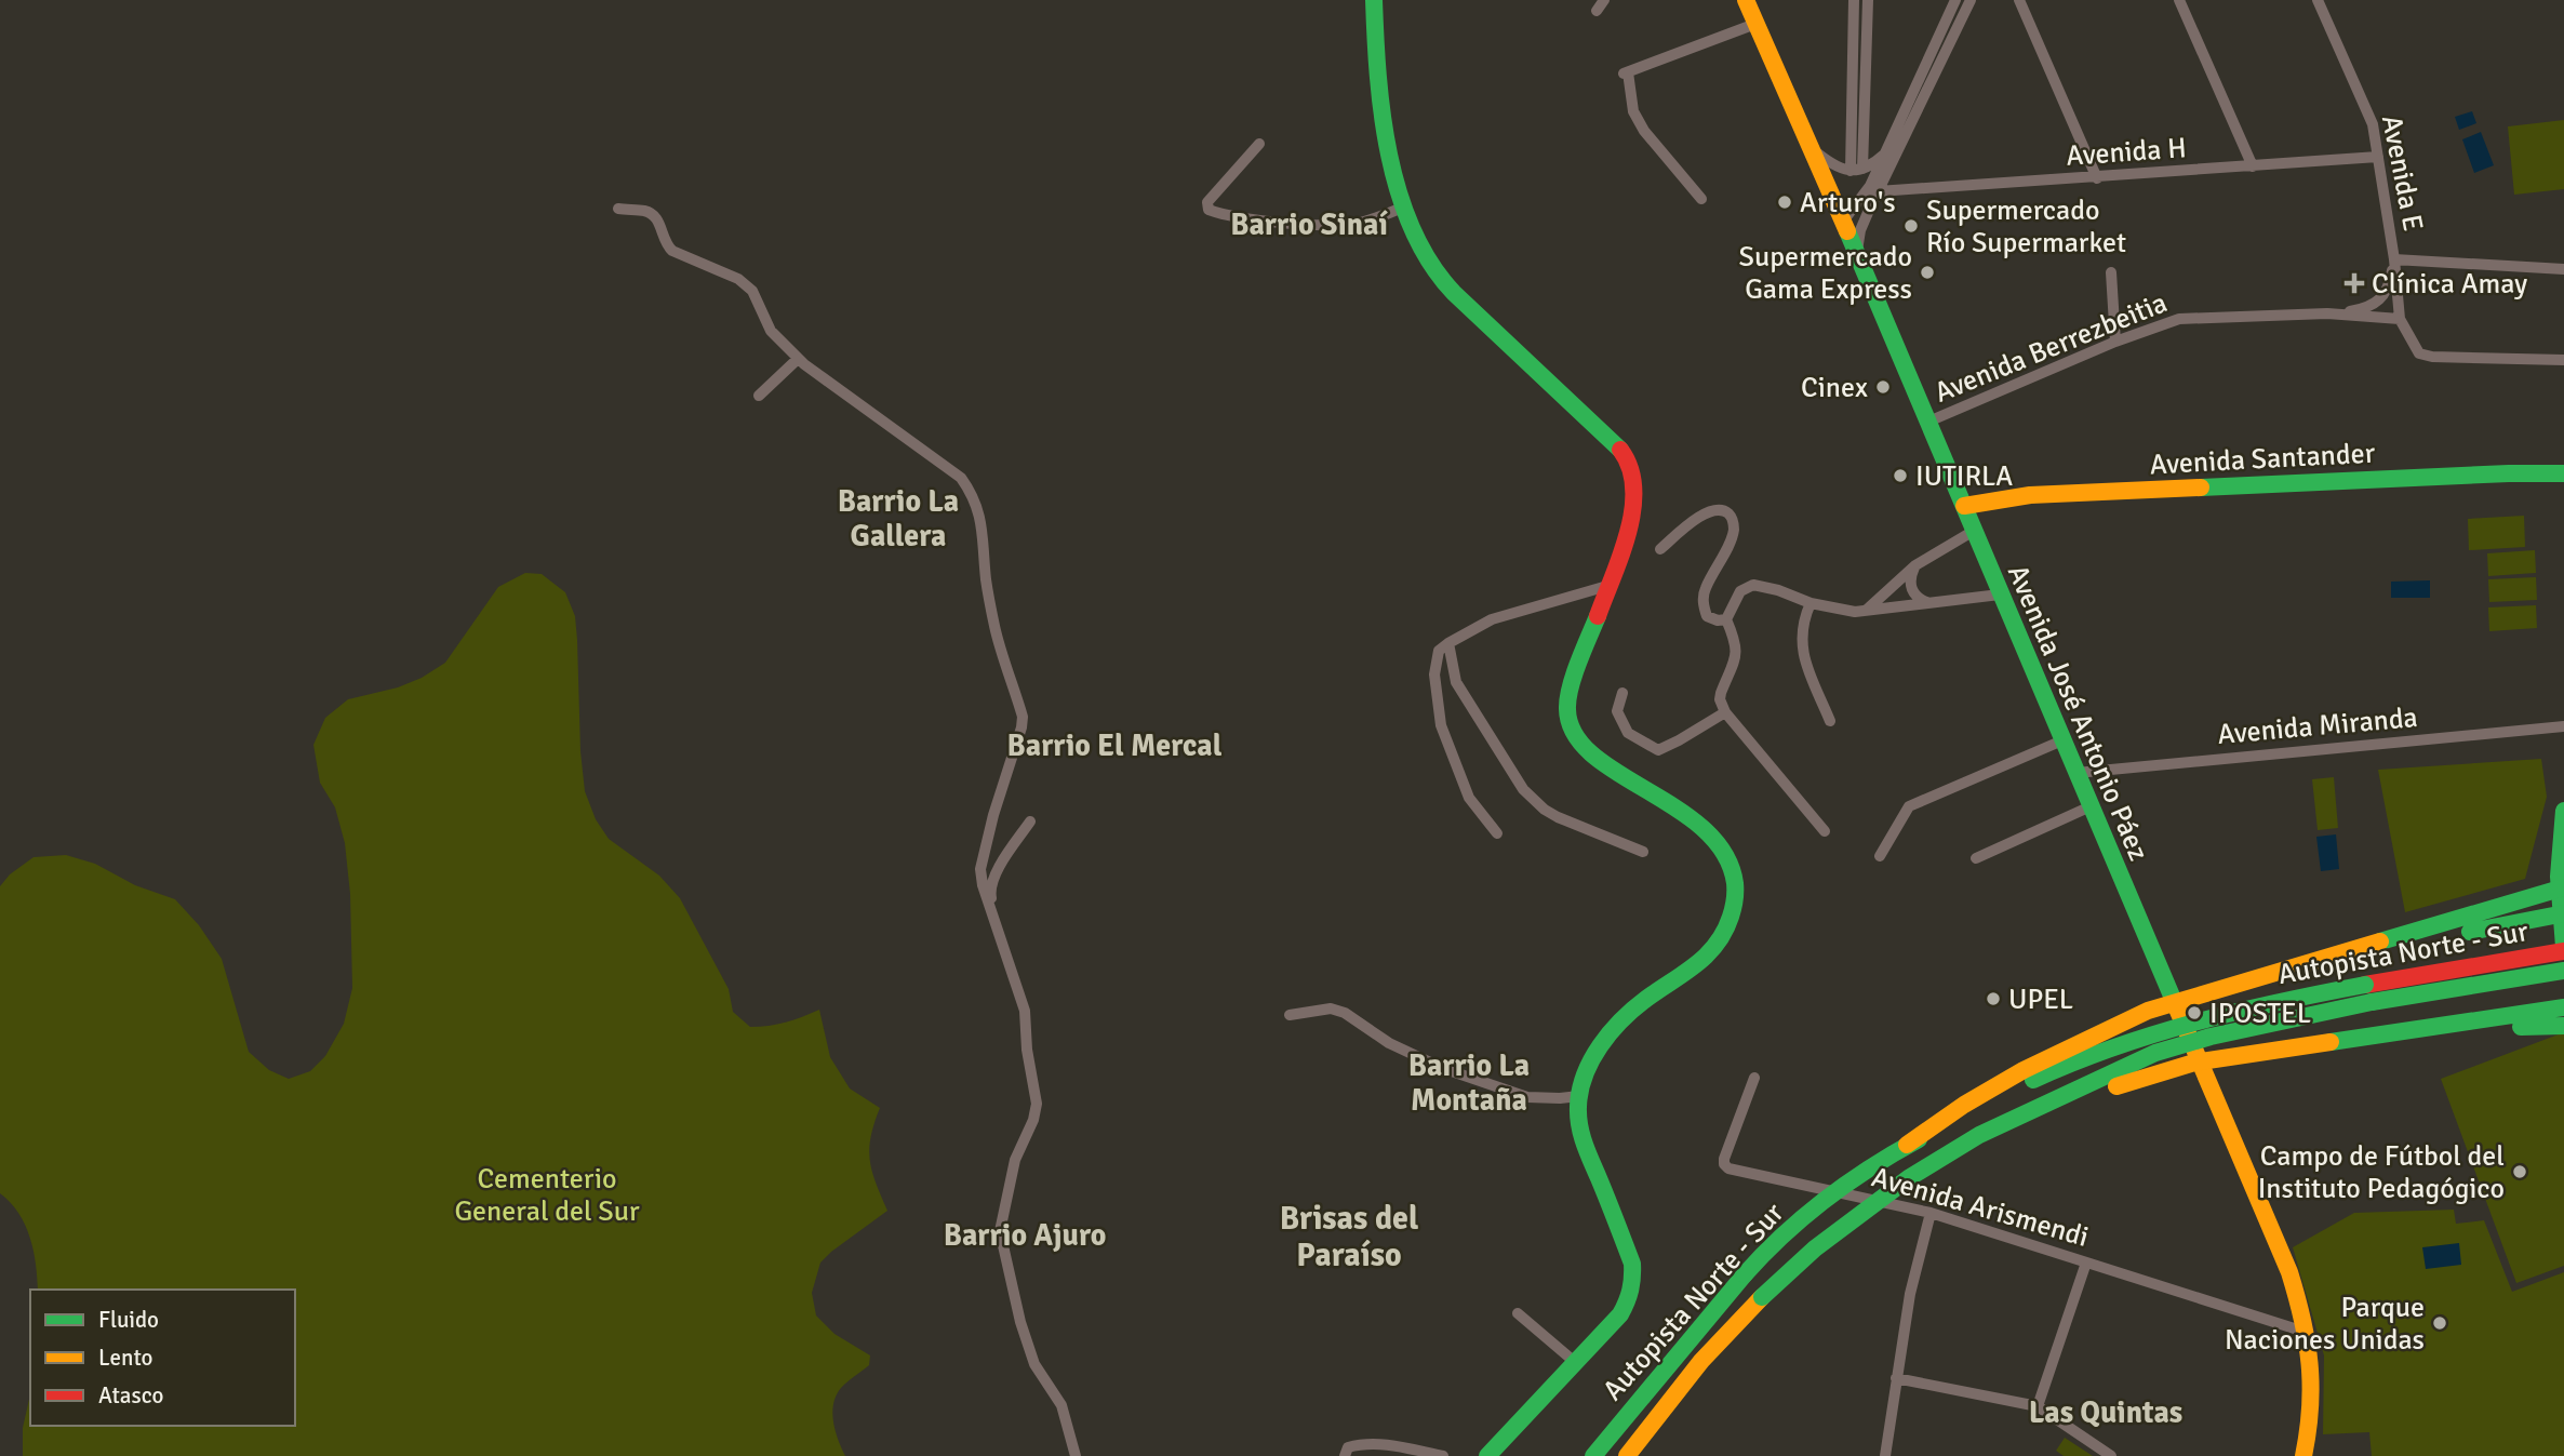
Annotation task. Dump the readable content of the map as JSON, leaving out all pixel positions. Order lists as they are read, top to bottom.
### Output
{
  "streets": {
    "main road": ["Avenida Santander", "Avenida José Antonio Páez", "Autopista Norte - Sur"],
    "street": [
      "Avenida H",
      "Avenida E",
      "Avenida Berrezbeitia",
      "Avenida Miranda",
      "Avenida Arismendi"
    ]
  },
  "crossings": [
    ["Avenida H", "Avenida E"],
    ["Avenida E", "Avenida Berrezbeitia"],
    ["Avenida Berrezbeitia", "Avenida José Antonio Páez"],
    ["Avenida Santander", "Avenida José Antonio Páez"],
    ["Avenida José Antonio Páez", "Avenida Miranda"],
    ["Avenida José Antonio Páez", "Avenida Arismendi"]
  ],
  "districts": [
    "Barrio Sinaí",
    "Barrio La Gallera",
    "Barrio El Mercal",
    "Barrio La Montaña",
    "Brisas del Paraíso",
    "Barrio Ajuro",
    "Las Quintas"
  ],
  "parks": ["Cementerio General del Sur"],
  "places": {
    "other": [
      "Arturo's",
      "Supermercado Río Supermarket",
      "Supermercado Gama Express",
      "Cinex",
      "IUTIRLA",
      "UPEL",
      "IPOSTEL",
      "Campo de Fútbol del Instituto Pedagógico",
      "Parque Naciones Unidas"
    ],
    "health": ["Clínica Amay"]
  },
  "legend": ["Fluido", "Lento", "Atasco"]
}
